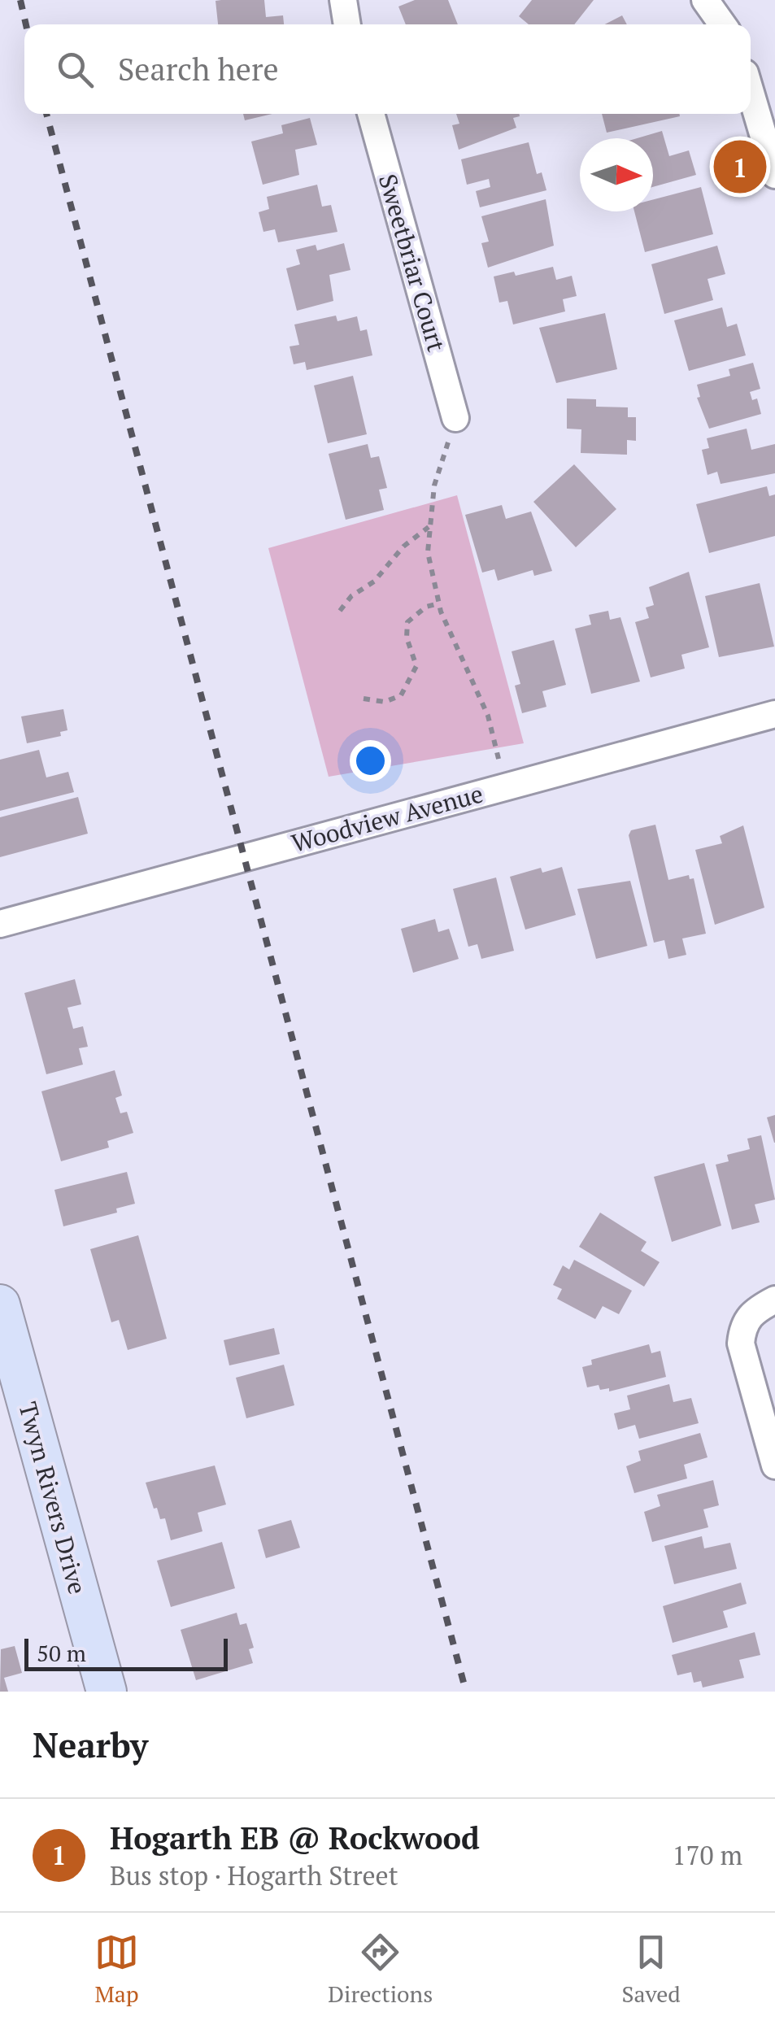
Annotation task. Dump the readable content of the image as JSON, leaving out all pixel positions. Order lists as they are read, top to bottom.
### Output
{
  "streets": {
    "street": ["Sweetbriar Court", "Woodview Avenue", "Twyn Rivers Drive"]
  },
  "scale_bar": "50 m",
  "north": "right",
  "page": {
    "search": "Search here",
    "pins": "1",
    "scale": "50 m",
    "heading": "Nearby",
    "list": [
      {
        "mark": "1",
        "name": "Hogarth EB @ Rockwood",
        "note": "Bus stop · Hogarth Street",
        "value": "170 m"
      }
    ],
    "nav": ["Map", "Directions", "Saved"]
  }
}
